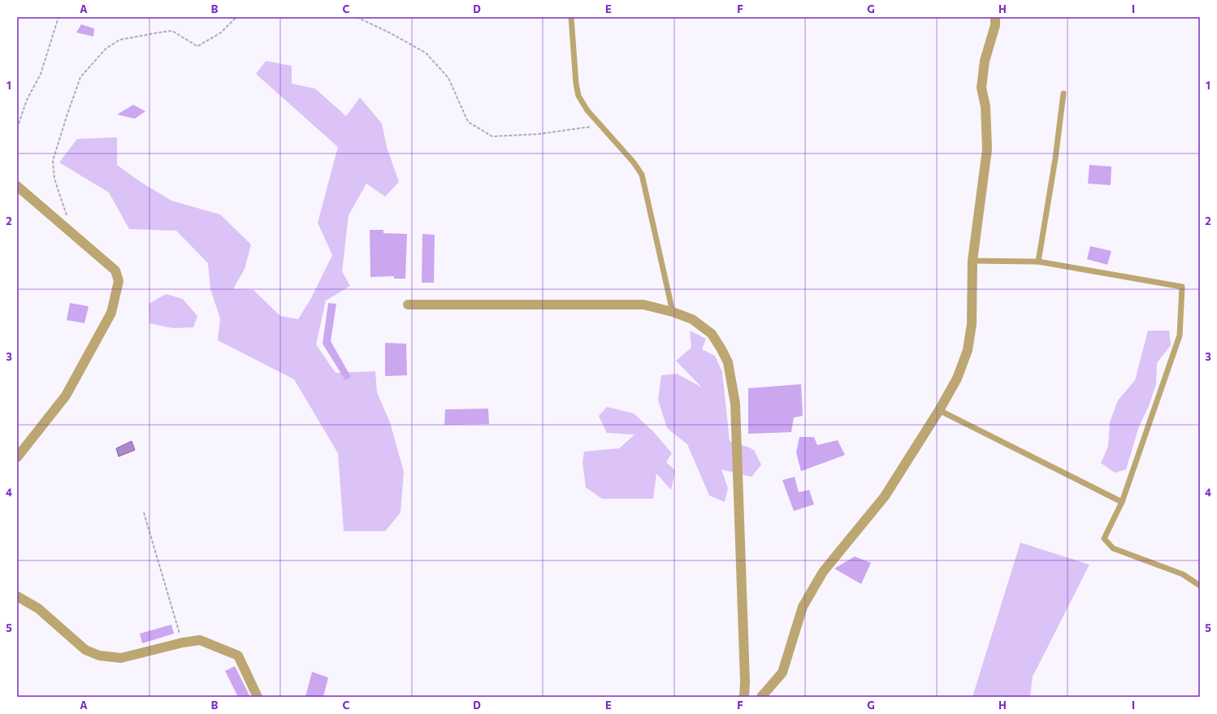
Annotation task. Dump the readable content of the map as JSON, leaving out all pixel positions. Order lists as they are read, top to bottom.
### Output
{
  "grid": {
    "columns": [
      "A",
      "B",
      "C",
      "D",
      "E",
      "F",
      "G",
      "H",
      "I"
    ],
    "rows": [
      "1",
      "2",
      "3",
      "4",
      "5"
    ]
  }
}
